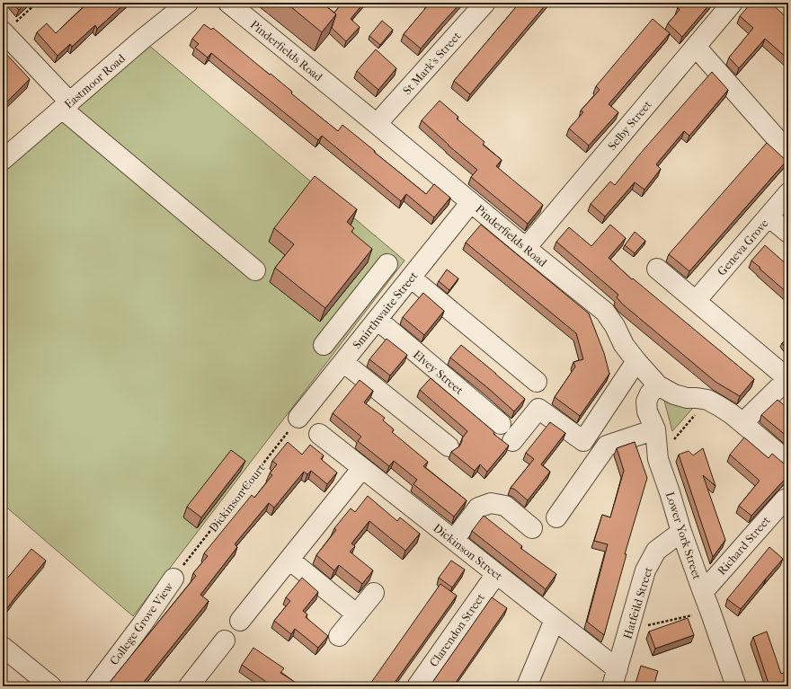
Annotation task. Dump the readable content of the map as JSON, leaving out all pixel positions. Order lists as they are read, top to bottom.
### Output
{
  "streets": {
    "street": [
      "Pinderfields Road",
      "St Mark's Street",
      "Eastmoor Road",
      "Selby Street",
      "Geneva Grove",
      "Smirthwaite Street",
      "Elvey Street",
      "Lower York Street",
      "Richard Street",
      "Dickinson Street",
      "Hatfeild Street",
      "College Grove View",
      "Clarendon Street"
    ],
    "path": ["Dickinson Court"]
  },
  "crossings": [
    ["Pinderfields Road", "St Mark's Street"],
    ["Pinderfields Road", "Selby Street"],
    ["Pinderfields Road", "Smirthwaite Street"],
    ["Pinderfields Road", "Lower York Street"],
    ["Smirthwaite Street", "Elvey Street"],
    ["Smirthwaite Street", "Dickinson Court"],
    ["Dickinson Court", "College Grove View"],
    ["Lower York Street", "Richard Street"],
    ["Lower York Street", "Hatfeild Street"],
    ["Dickinson Street", "Hatfeild Street"],
    ["Dickinson Street", "Clarendon Street"]
  ]
}
